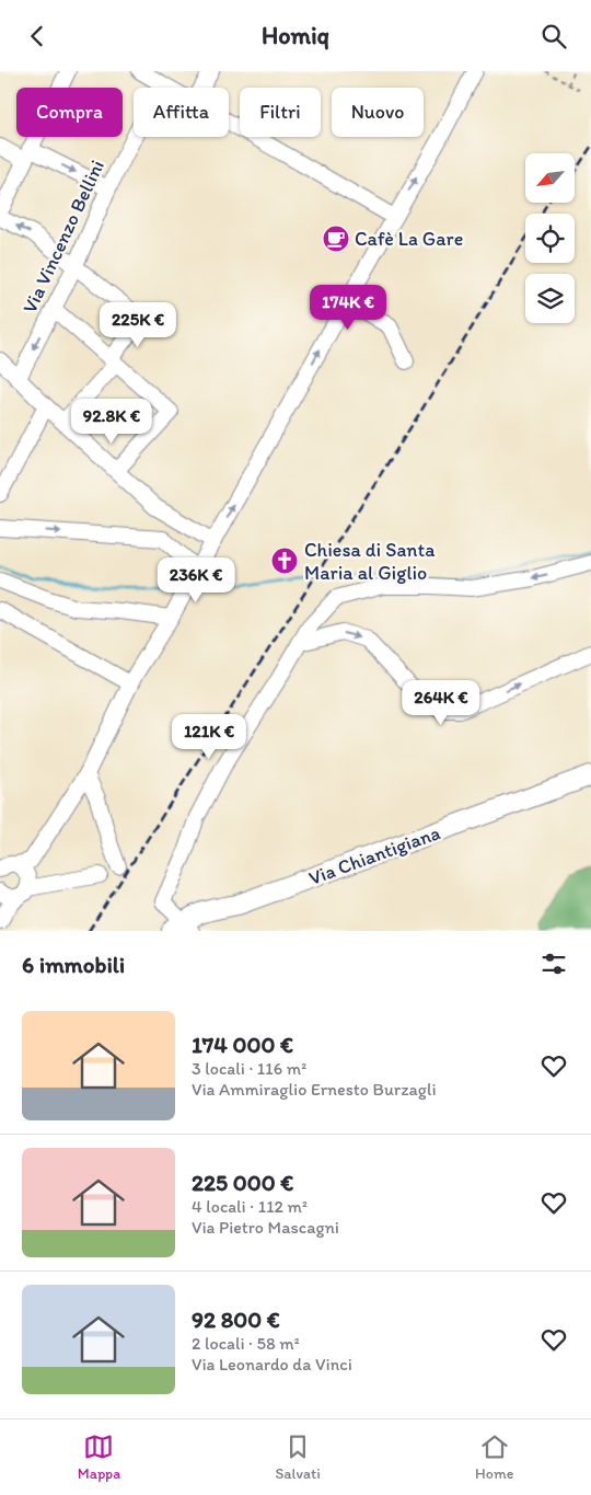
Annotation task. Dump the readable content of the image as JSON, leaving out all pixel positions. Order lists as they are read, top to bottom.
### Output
{
  "streets": {
    "main road": ["Via Chiantigiana"],
    "street": ["Via Vincenzo Bellini"]
  },
  "places": {
    "cafe": ["Cafè La Gare"],
    "church": ["Chiesa di Santa Maria al Giglio"]
  },
  "north": "bottom left",
  "page": {
    "header": "Homiq",
    "chip": [
      "Compra",
      "Affitta",
      "Filtri",
      "Nuovo"
    ],
    "price": [
      "174K €",
      "225K €",
      "92.8K €",
      "236K €",
      "264K €",
      "121K €"
    ],
    "heading": "6 immobili",
    "list": [
      {
        "name": "174 000 €",
        "note": "3 locali · 116 m² · Via Ammiraglio Ernesto Burzagli"
      },
      {
        "name": "225 000 €",
        "note": "4 locali · 112 m² · Via Pietro Mascagni"
      },
      {
        "name": "92 800 €",
        "note": "2 locali · 58 m² · Via Leonardo da Vinci"
      }
    ],
    "tabs": ["Mappa", "Salvati", "Home"]
  }
}
